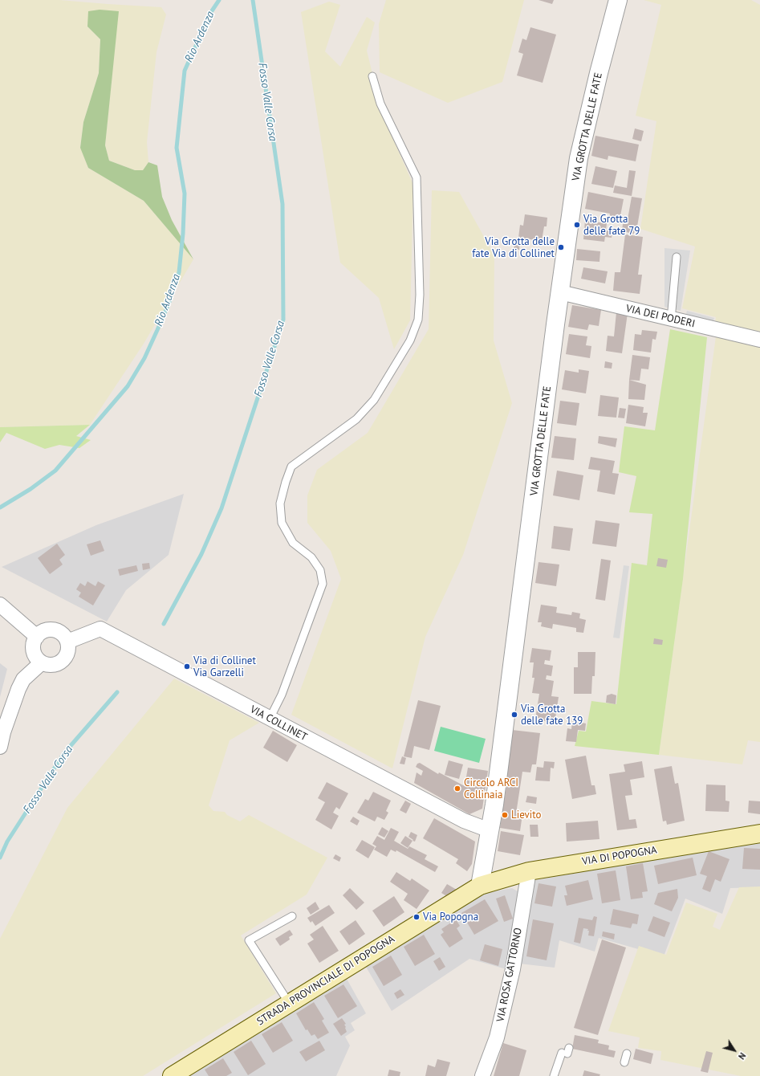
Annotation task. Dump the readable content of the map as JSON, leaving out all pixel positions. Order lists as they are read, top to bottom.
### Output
{
  "streets": {
    "main road": ["VIA DI POPOGNA", "STRADA PROVINCIALE DI POPOGNA"],
    "street": [
      "VIA GROTTA DELLE FATE",
      "VIA DEI PODERI",
      "VIA COLLINET",
      "VIA ROSA GATTORNO"
    ]
  },
  "crossings": [
    ["VIA GROTTA DELLE FATE", "VIA DEI PODERI"],
    ["VIA GROTTA DELLE FATE", "VIA COLLINET"],
    ["VIA GROTTA DELLE FATE", "VIA DI POPOGNA"],
    ["VIA GROTTA DELLE FATE", "STRADA PROVINCIALE DI POPOGNA"],
    ["VIA DI POPOGNA", "VIA ROSA GATTORNO"],
    ["VIA DI POPOGNA", "STRADA PROVINCIALE DI POPOGNA"]
  ],
  "water": ["Rio Ardenza", "Fosso Valle Corsa"],
  "places": [
    "Via Grotta delle fate 79",
    "Via Grotta delle fate Via di Collinet",
    "Via di Collinet Via Garzelli",
    "Via Grotta delle fate 139",
    "Circolo ARCI Collinaia",
    "Lievito",
    "Via Popogna"
  ],
  "north": "bottom right"
}
